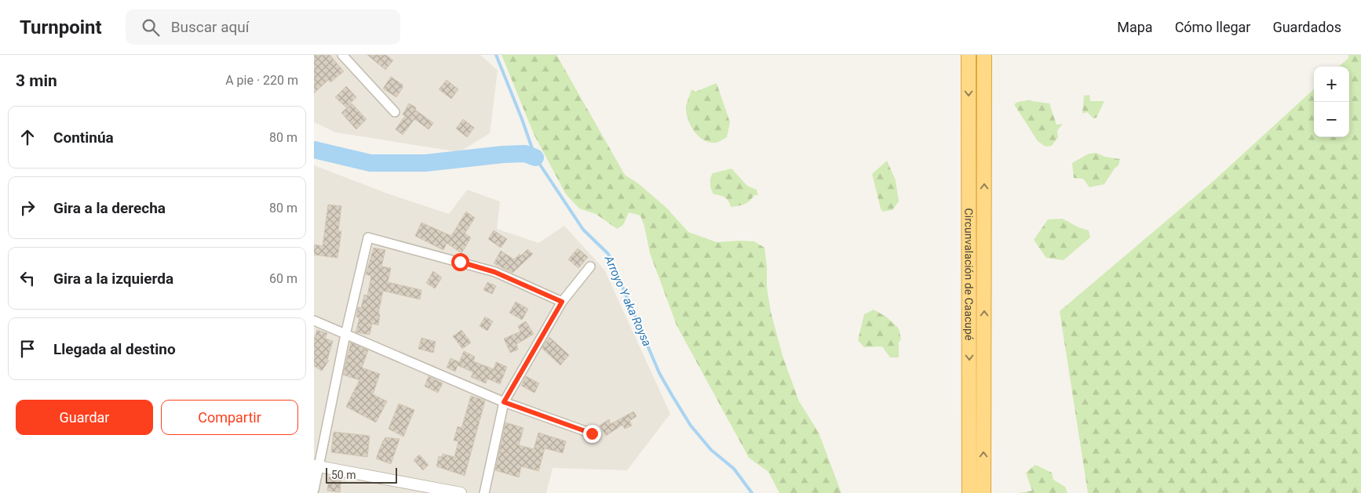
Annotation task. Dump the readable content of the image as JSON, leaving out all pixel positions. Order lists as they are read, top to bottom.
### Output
{
  "streets": {
    "highway": ["Circunvalación de Caacupé"]
  },
  "water": ["Arroyo Y aka Roysa"],
  "scale_bar": "50 m",
  "page": {
    "header": "Turnpoint",
    "search": "Buscar aquí",
    "nav": ["Mapa", "Cómo llegar", "Guardados"],
    "heading": ["3 min", "A pie · 220 m"],
    "map_buttons": ["+", "−"],
    "list": [
      ["Continúa", "80 m"],
      ["Gira a la derecha", "80 m"],
      ["Gira a la izquierda", "60 m"],
      "Llegada al destino"
    ],
    "buttons": ["Guardar", "Compartir"],
    "scale": "50 m"
  }
}
